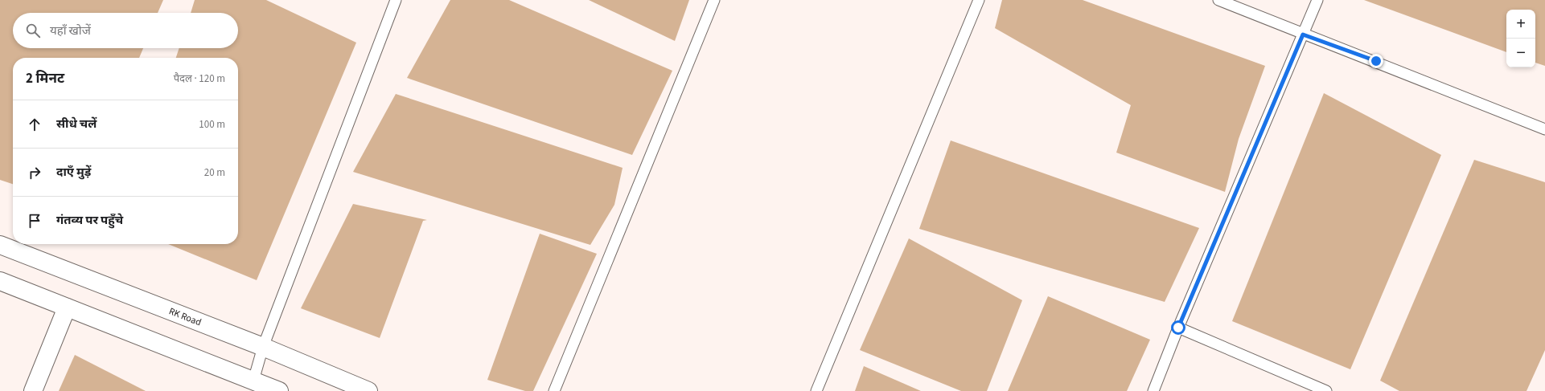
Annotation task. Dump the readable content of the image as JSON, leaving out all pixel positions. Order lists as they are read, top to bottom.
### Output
{
  "streets": {
    "street": ["RK Road"]
  },
  "page": {
    "map_buttons": ["+", "−"],
    "search": "यहाँ खोजें",
    "heading": ["2 मिनट", "पैदल · 120 m"],
    "list": [
      ["सीधे चलें", "100 m"],
      ["दाएँ मुड़ें", "20 m"],
      "गंतव्य पर पहुँचे"
    ]
  }
}
